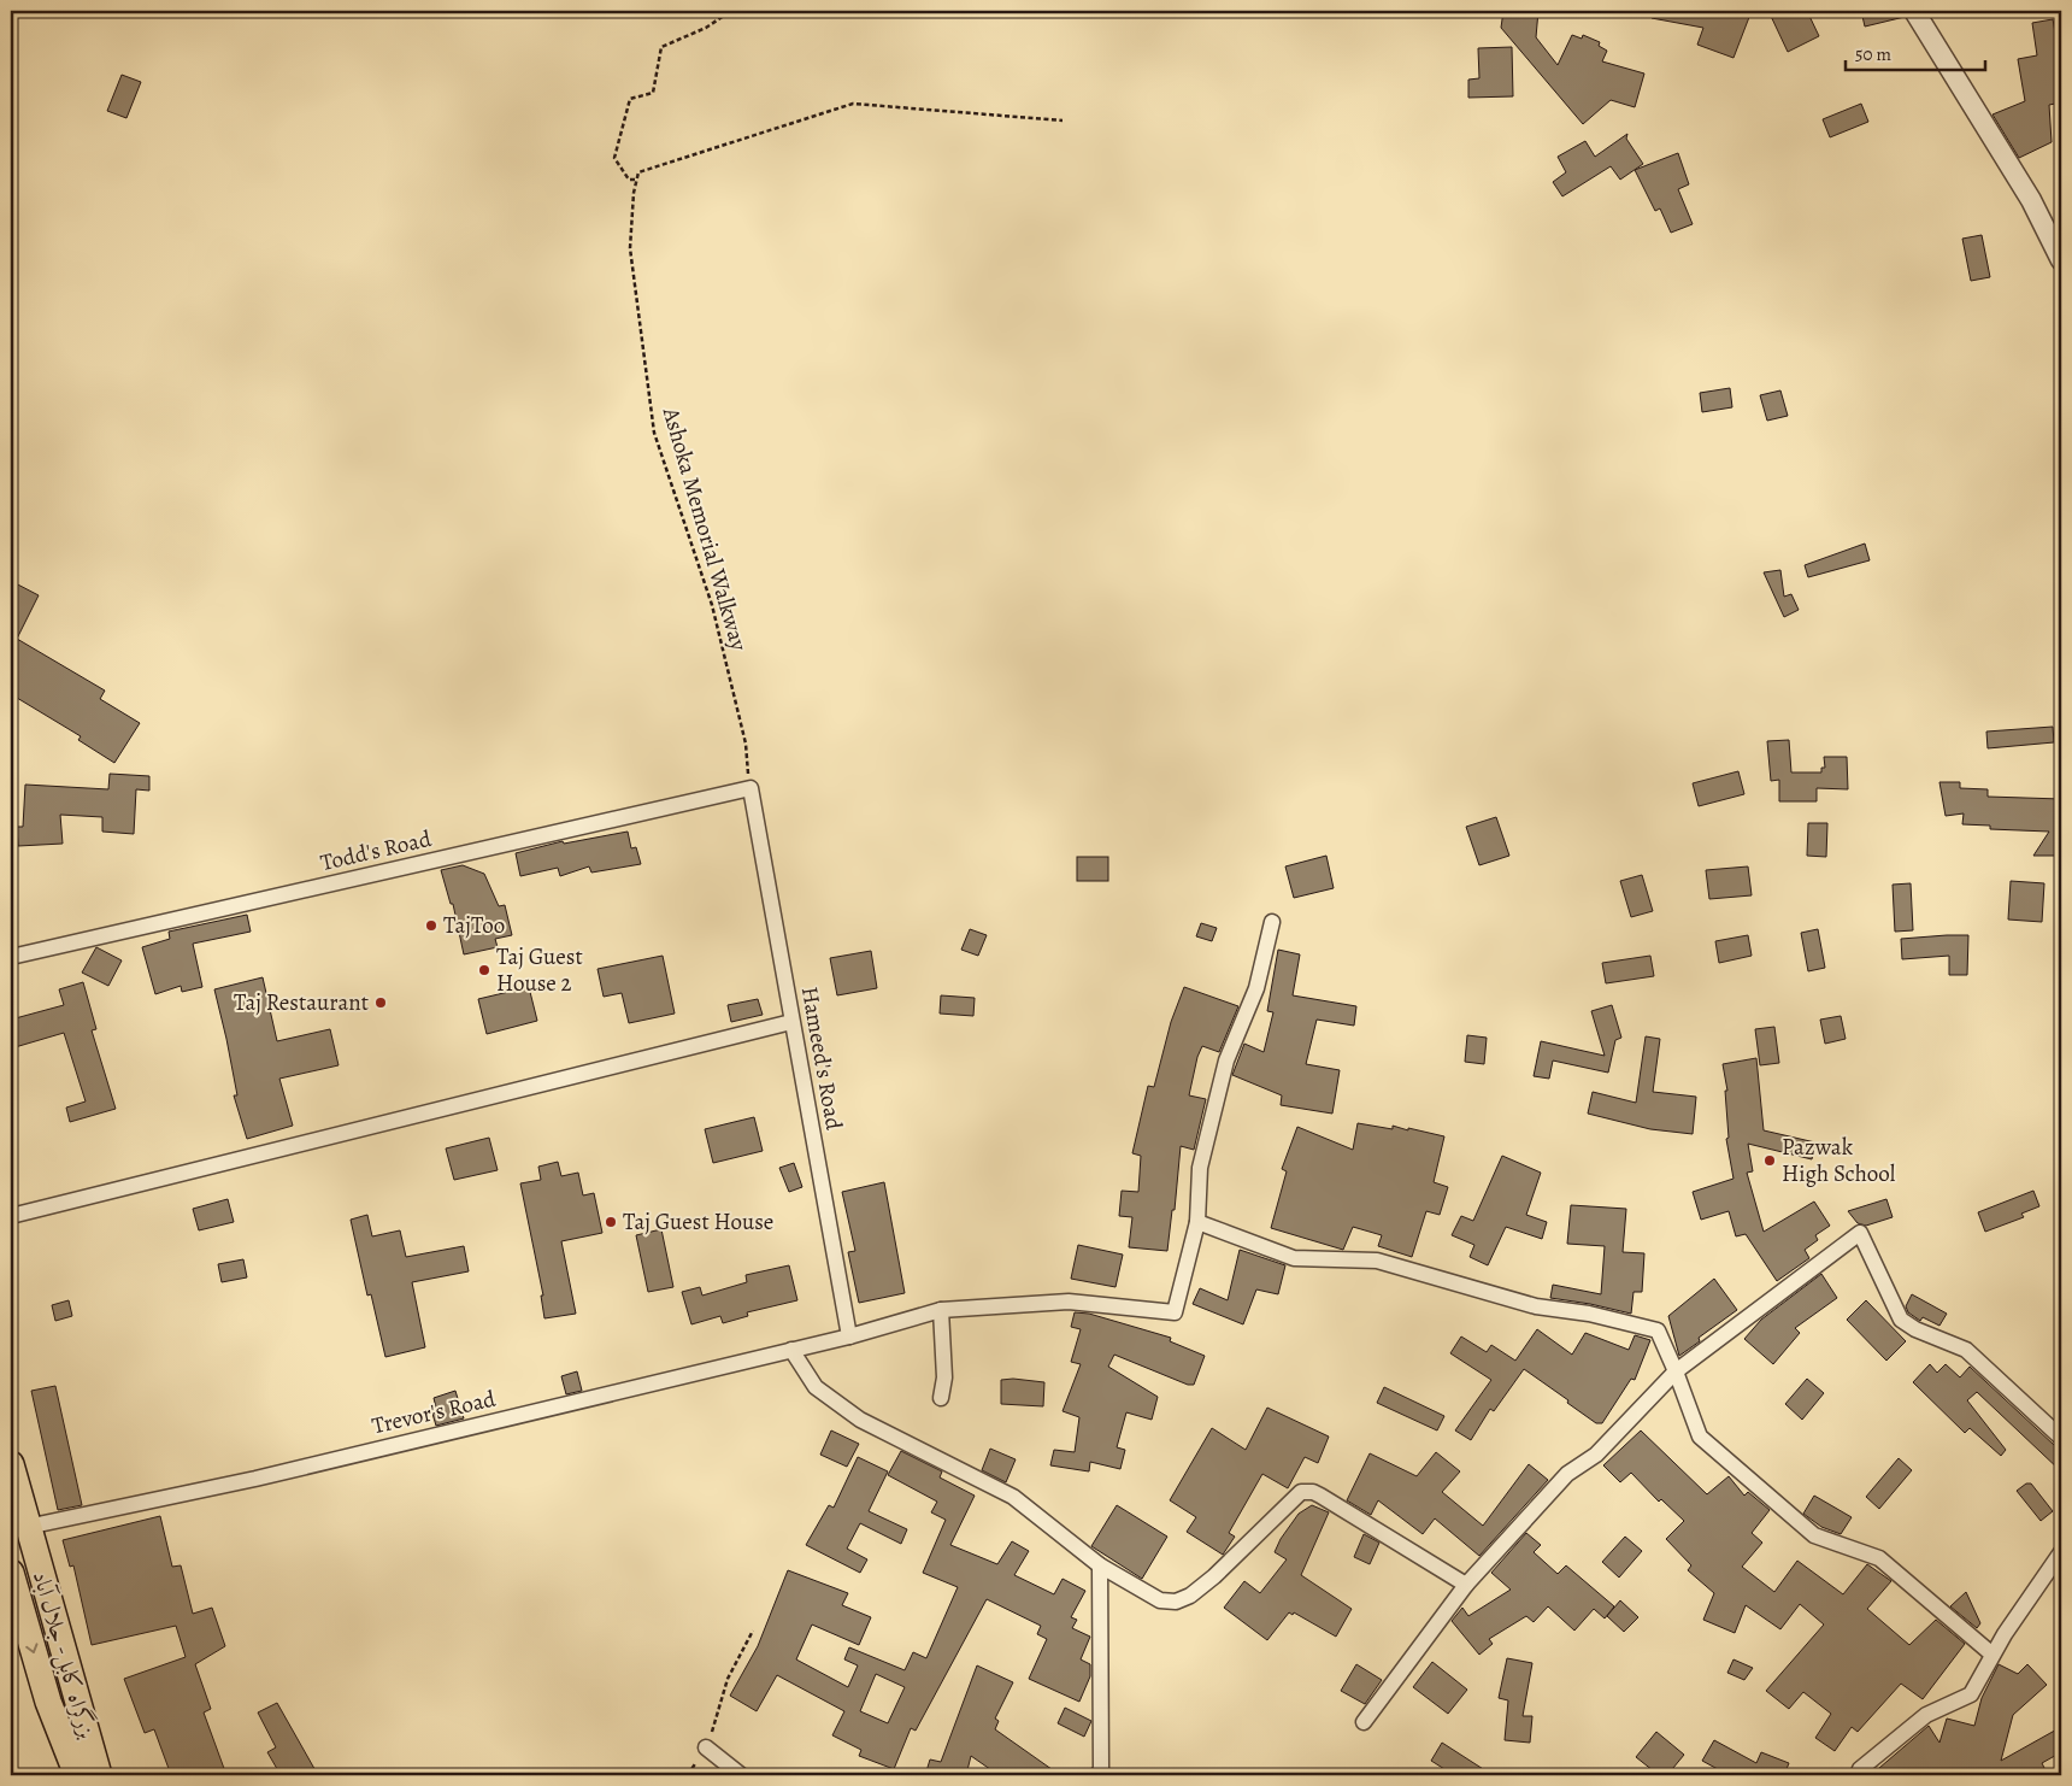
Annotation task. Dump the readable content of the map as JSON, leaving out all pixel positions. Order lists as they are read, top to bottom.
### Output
{
  "streets": {
    "highway": ["بزرگراه کابل- جلال آباد"],
    "street": ["Todd's Road", "Hameed's Road", "Trevor's Road"],
    "path": ["Ashoka Memorial Walkway"]
  },
  "crossings": [
    ["Ashoka Memorial Walkway", "Todd's Road"],
    ["Ashoka Memorial Walkway", "Hameed's Road"],
    ["Todd's Road", "Hameed's Road"],
    ["Hameed's Road", "Trevor's Road"],
    ["Trevor's Road", "بزرگراه کابل- جلال آباد"]
  ],
  "places": [
    "TajToo",
    "Taj Guest House 2",
    "Taj Restaurant",
    "Pazwak High School",
    "Taj Guest House"
  ],
  "scale_bar": "50 m"
}
